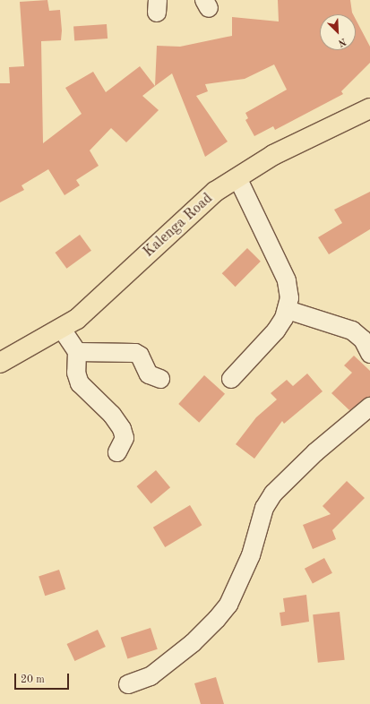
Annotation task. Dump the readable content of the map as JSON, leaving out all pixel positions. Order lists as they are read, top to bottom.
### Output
{
  "streets": {
    "main road": ["Kalenga Road"]
  },
  "scale_bar": "20 m",
  "north": "bottom right"
}
